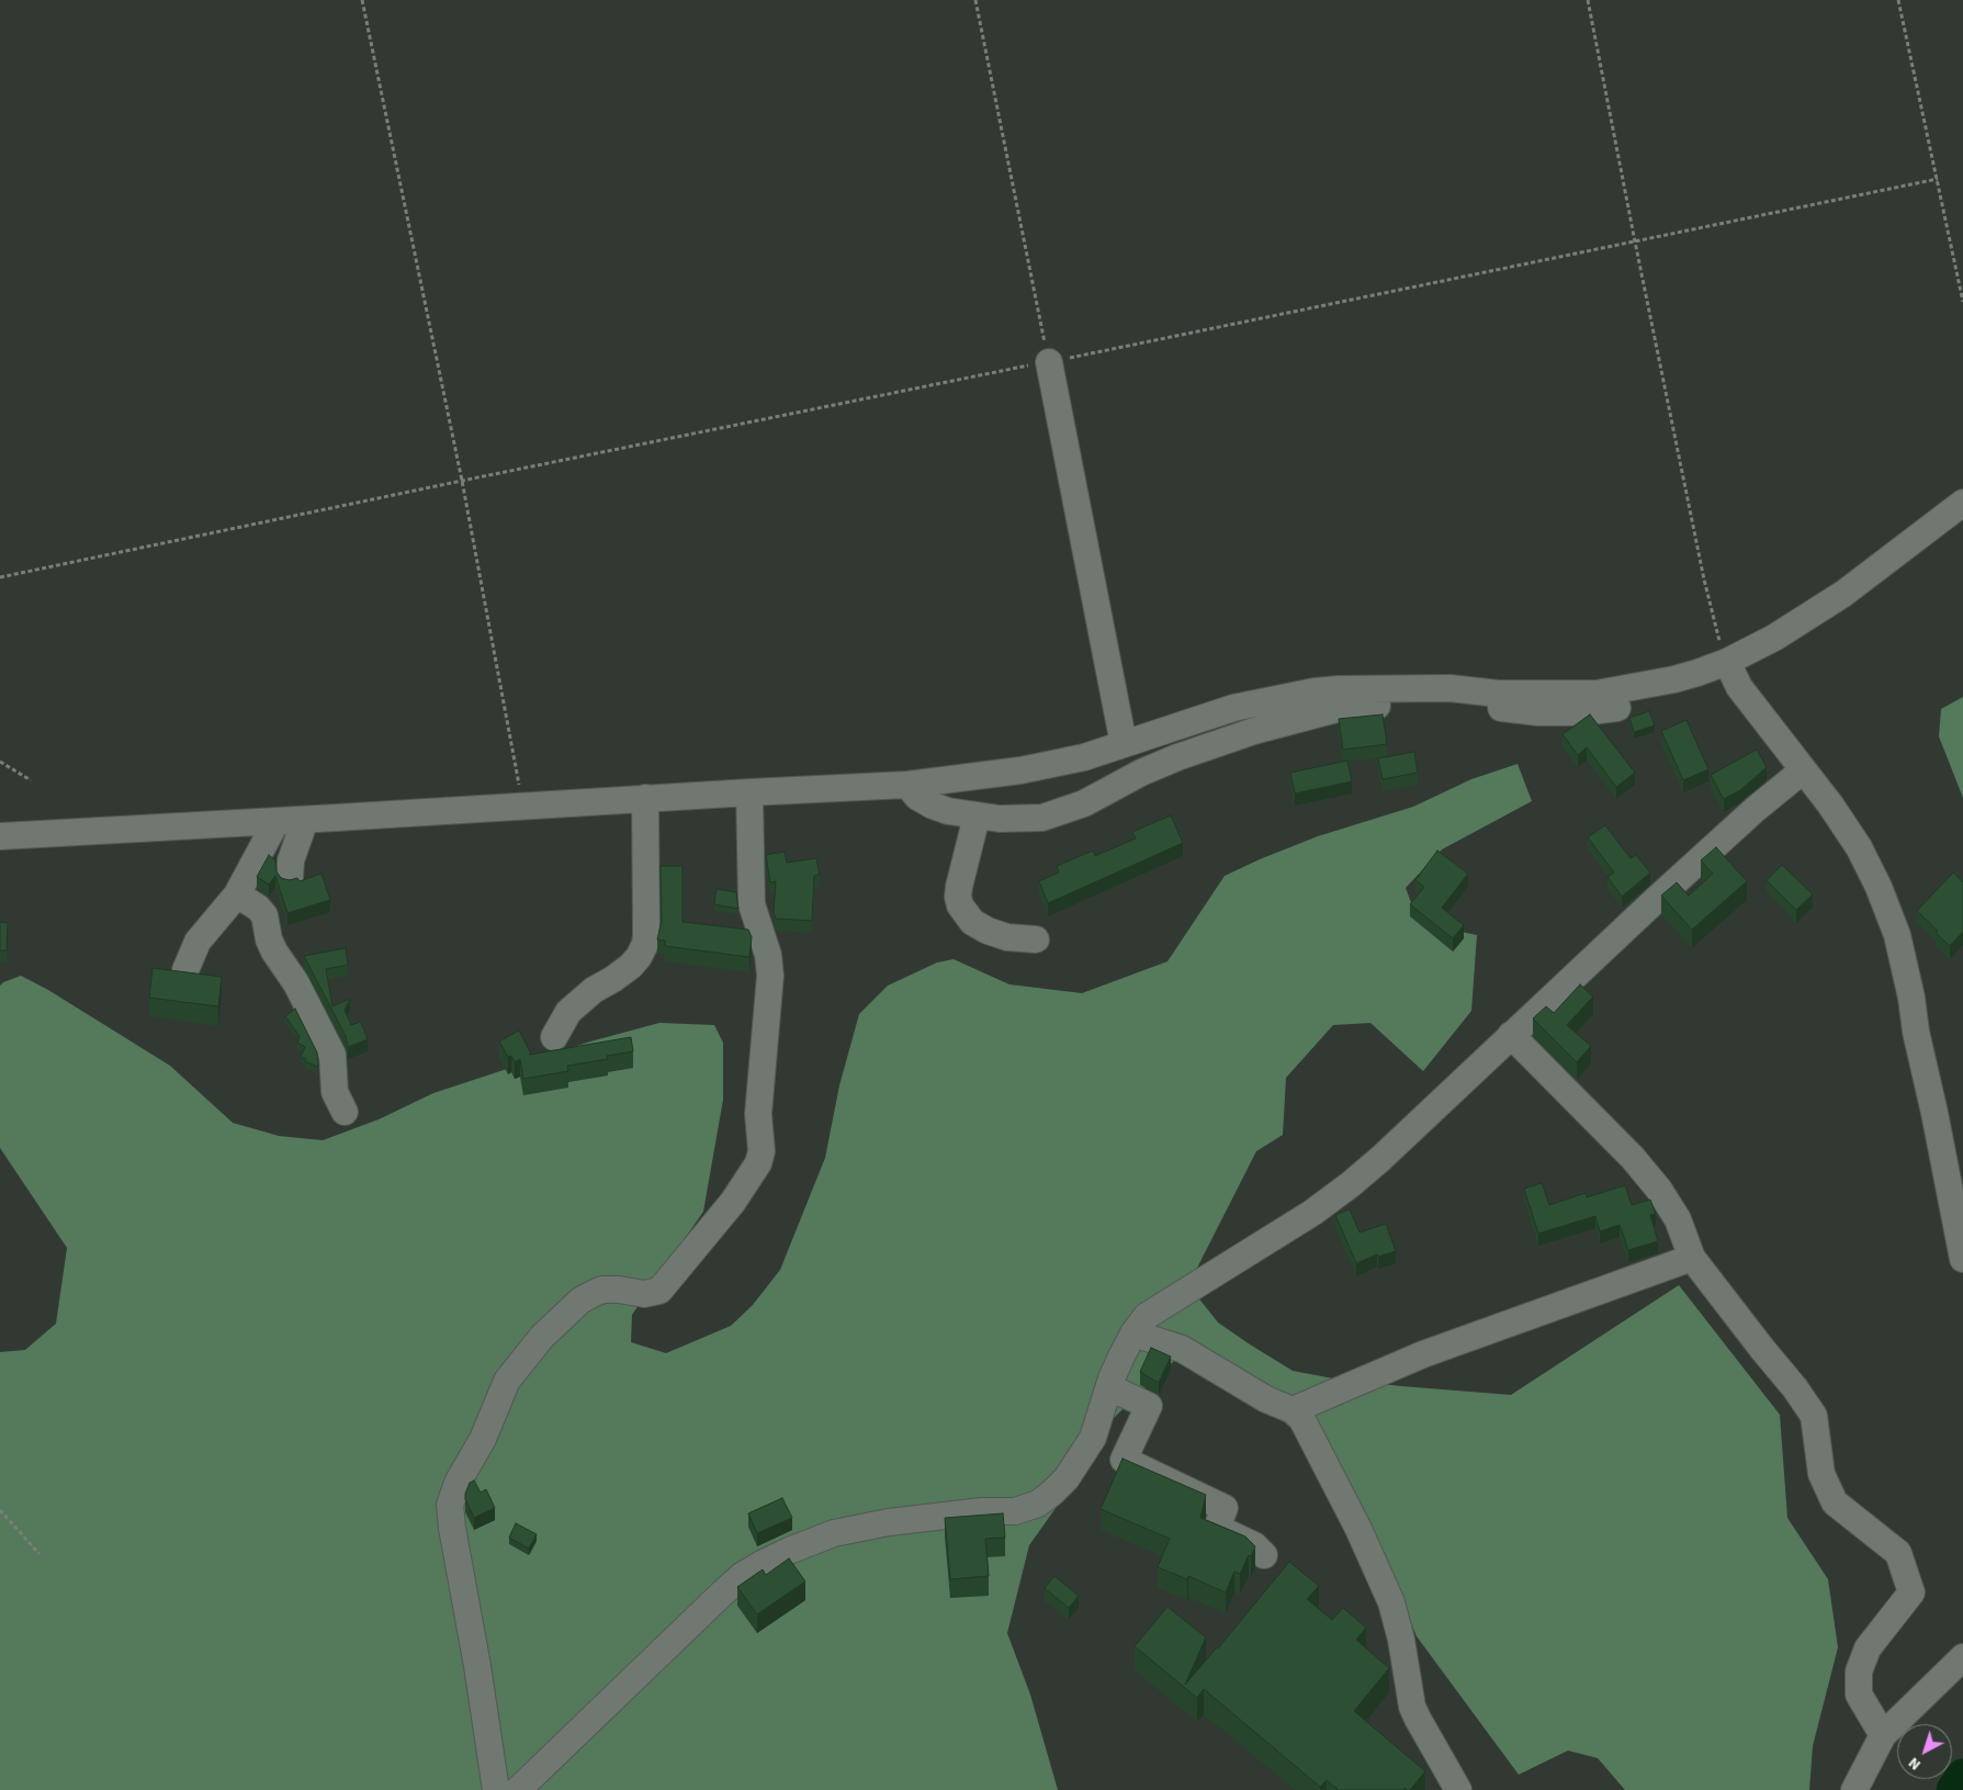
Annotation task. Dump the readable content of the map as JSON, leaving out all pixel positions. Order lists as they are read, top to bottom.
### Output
{
  "north": "bottom left"
}
